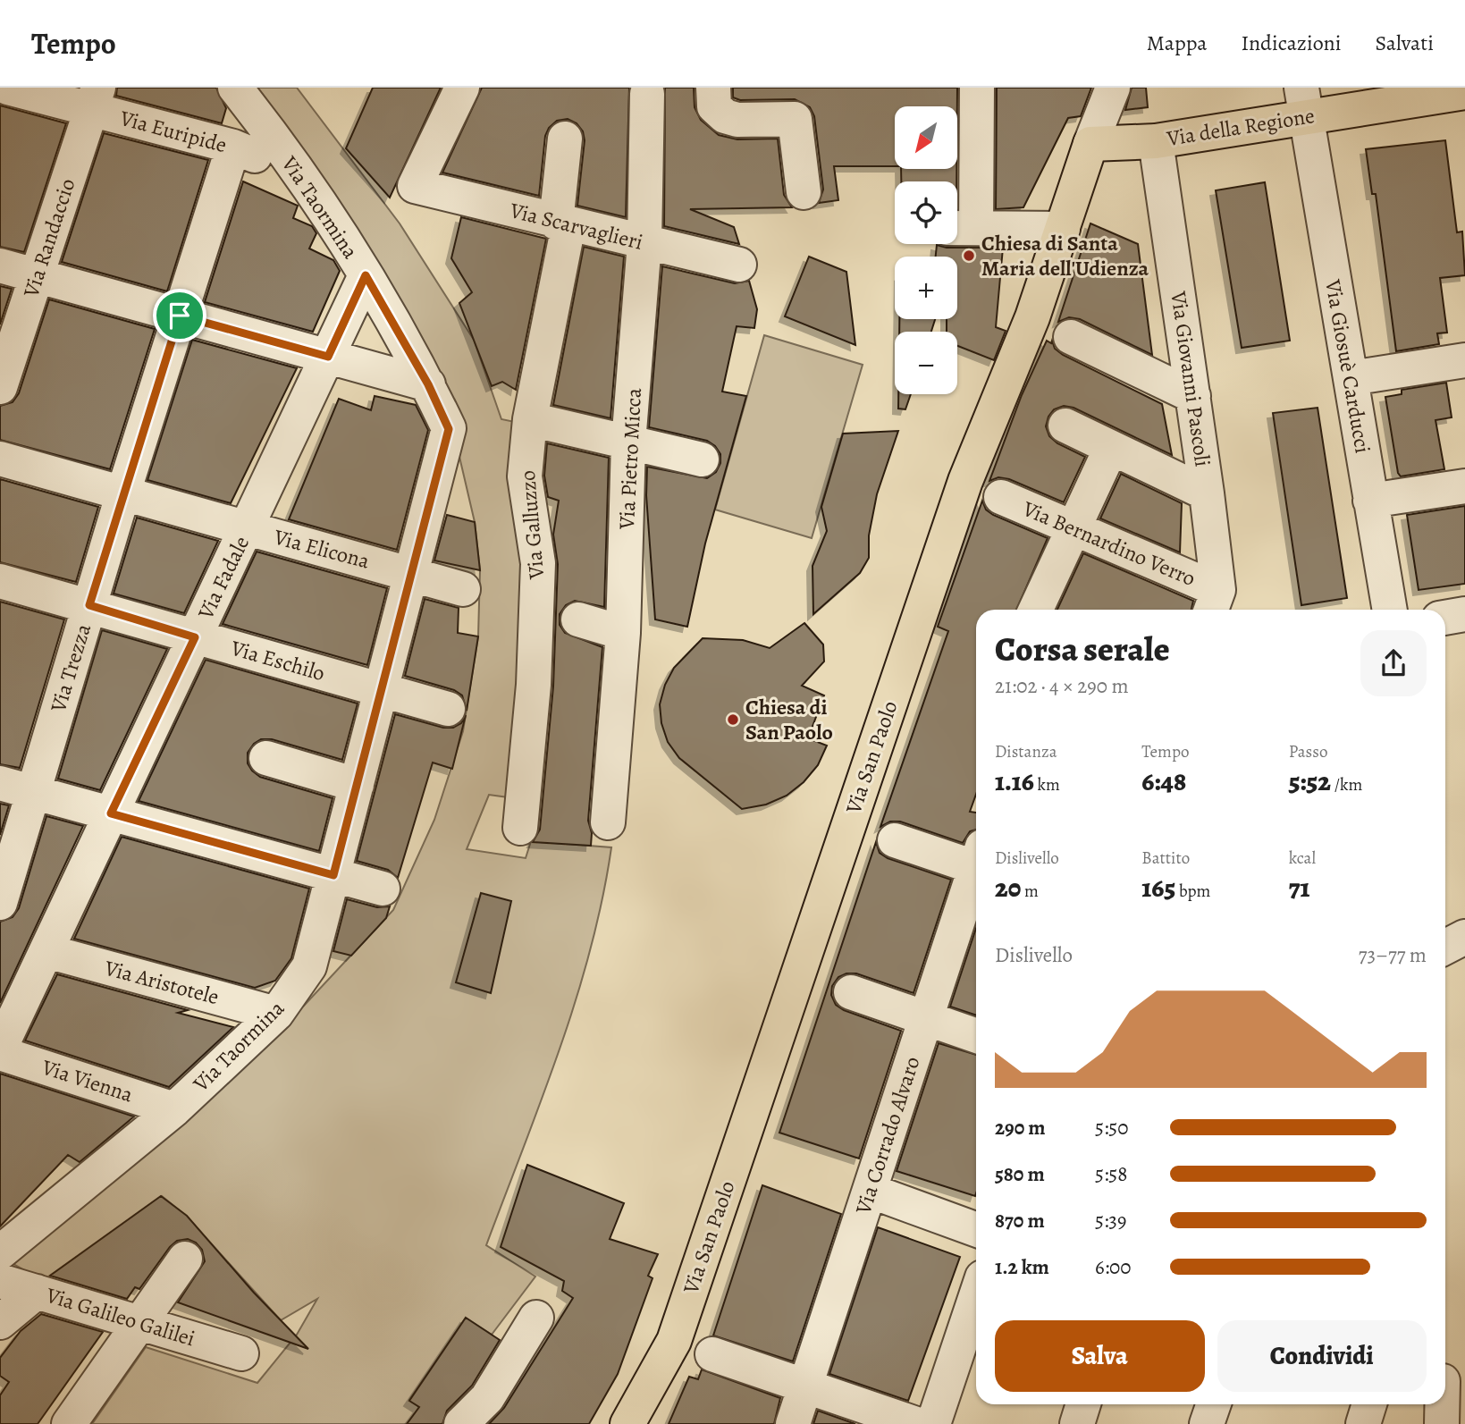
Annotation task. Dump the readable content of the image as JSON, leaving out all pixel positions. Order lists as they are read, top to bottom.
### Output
{
  "streets": {
    "main road": ["Via della Regione", "Via San Paolo"],
    "street": [
      "Via Euripide",
      "Via Taormina",
      "Via Scarvaglieri",
      "Via Randaccio",
      "Via Giosuè Carducci",
      "Via Giovanni Pascoli",
      "Via Pietro Micca",
      "Via Galluzzo",
      "Via Bernardino Verro",
      "Via Elicona",
      "Via Fadale",
      "Via Eschilo",
      "Via Trezza",
      "Via Aristotele",
      "Via Vienna",
      "Via Corrado Alvaro",
      "Via Galileo Galilei"
    ]
  },
  "crossings": [
    ["Via della Regione", "Via Giosuè Carducci"],
    ["Via della Regione", "Via Giovanni Pascoli"],
    ["Via della Regione", "Via San Paolo"],
    ["Via Euripide", "Via Taormina"],
    ["Via Euripide", "Via Randaccio"],
    ["Via Euripide", "Via Trezza"],
    ["Via Taormina", "Via Elicona"],
    ["Via Taormina", "Via Fadale"],
    ["Via Taormina", "Via Eschilo"],
    ["Via Taormina", "Via Aristotele"],
    ["Via Taormina", "Via Vienna"],
    ["Via Scarvaglieri", "Via Pietro Micca"],
    ["Via Scarvaglieri", "Via Galluzzo"],
    ["Via Giovanni Pascoli", "Via Bernardino Verro"],
    ["Via Elicona", "Via Fadale"],
    ["Via Elicona", "Via Trezza"],
    ["Via Fadale", "Via Eschilo"],
    ["Via Fadale", "Via Aristotele"],
    ["Via Fadale", "Via Vienna"],
    ["Via Eschilo", "Via Trezza"]
  ],
  "places": ["Chiesa di Santa Maria dell'Udienza", "Chiesa di San Paolo"],
  "north": "bottom left",
  "page": {
    "header": "Tempo",
    "nav": ["Mappa", "Indicazioni", "Salvati"],
    "map_buttons": ["+", "−"],
    "heading": ["Corsa serale", "21:02 · 4 × 290 m"],
    "stats": [
      ["Distanza", "1.16 km"],
      ["Tempo", "6:48"],
      ["Passo", "5:52 /km"],
      ["Dislivello", "20 m"],
      ["Battito", "165 bpm"],
      ["kcal", "71"]
    ],
    "chart": ["Dislivello", "73–77 m"],
    "list": [
      {
        "name": "290 m",
        "note": "5:50"
      },
      {
        "name": "580 m",
        "note": "5:58"
      },
      {
        "name": "870 m",
        "note": "5:39"
      },
      {
        "name": "1.2 km",
        "note": "6:00"
      }
    ],
    "buttons": ["Salva", "Condividi"]
  }
}
